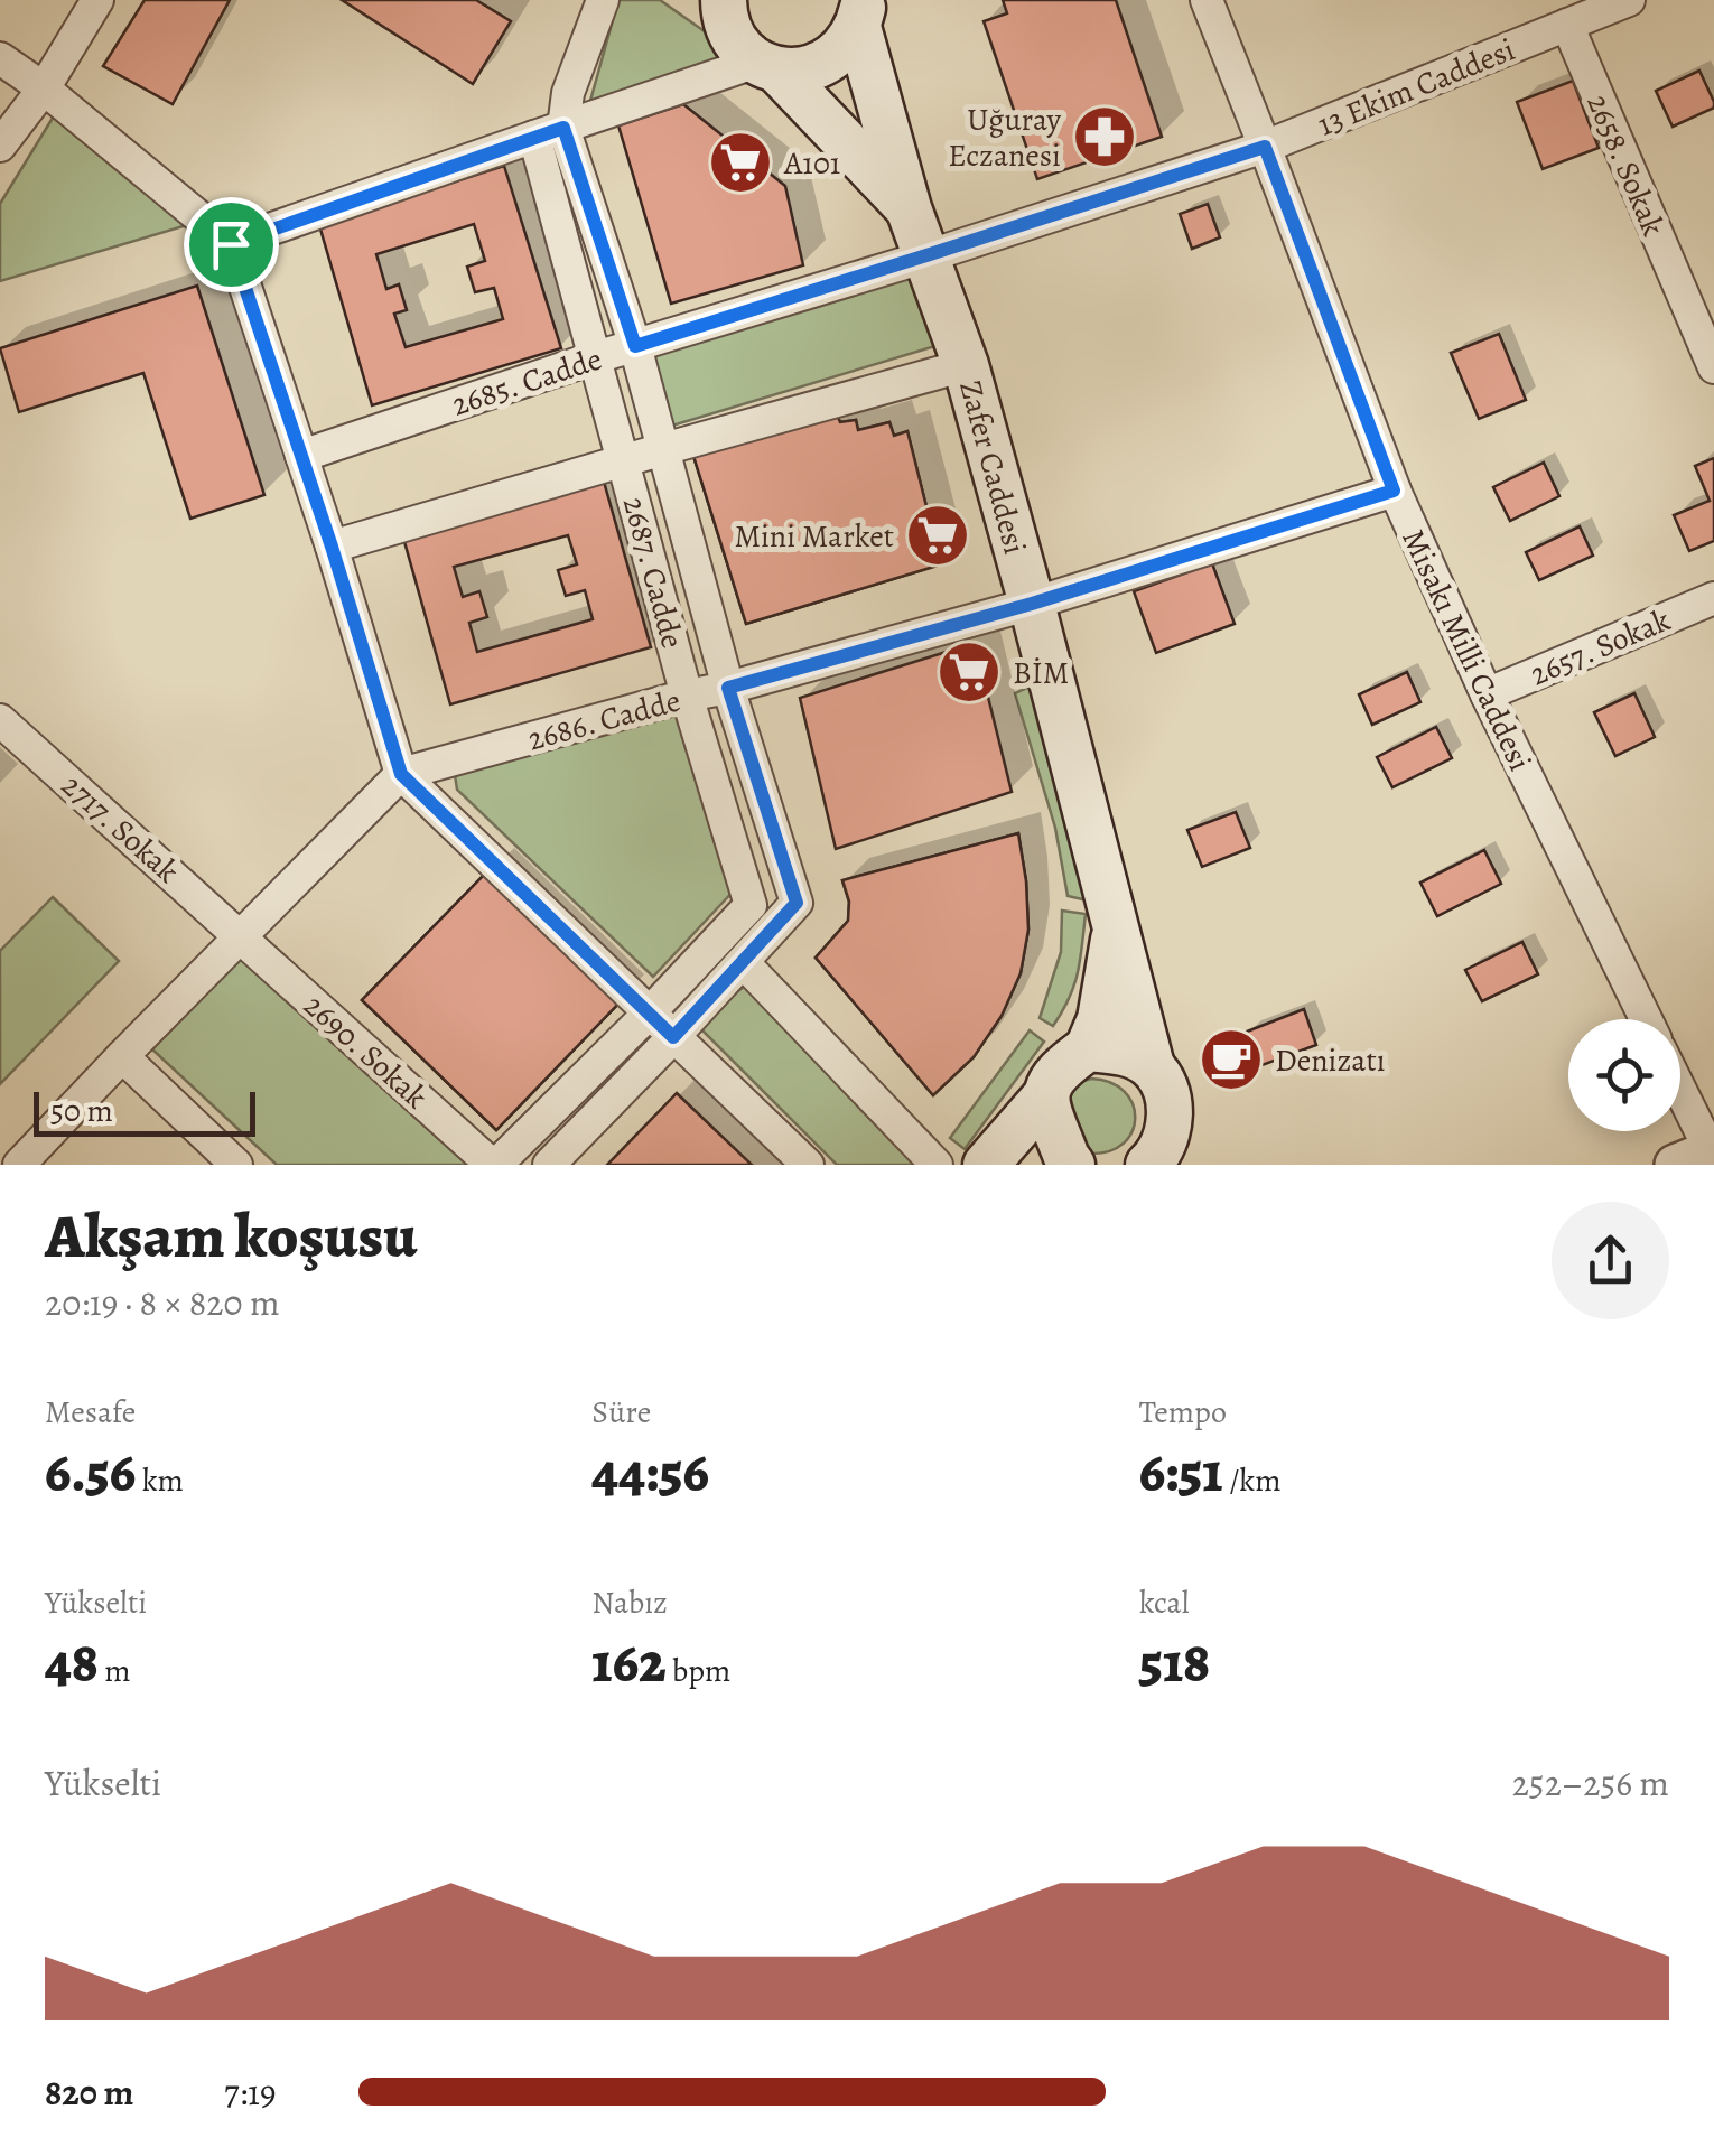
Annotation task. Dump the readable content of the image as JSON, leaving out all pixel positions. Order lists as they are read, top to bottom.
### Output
{
  "streets": {
    "main road": ["Zafer Caddesi"],
    "street": [
      "13 Ekim Caddesi",
      "2658. Sokak",
      "2685. Cadde",
      "2687. Cadde",
      "2657. Sokak",
      "Misakı Milli Caddesi",
      "2686. Cadde",
      "2717. Sokak",
      "2690. Sokak"
    ]
  },
  "crossings": [
    ["13 Ekim Caddesi", "2658. Sokak"],
    ["13 Ekim Caddesi", "2685. Cadde"],
    ["13 Ekim Caddesi", "Misakı Milli Caddesi"],
    ["2685. Cadde", "Zafer Caddesi"],
    ["2685. Cadde", "2687. Cadde"],
    ["2685. Cadde", "Misakı Milli Caddesi"],
    ["Zafer Caddesi", "2686. Cadde"],
    ["2687. Cadde", "2686. Cadde"],
    ["2687. Cadde", "2690. Sokak"],
    ["2657. Sokak", "Misakı Milli Caddesi"],
    ["Misakı Milli Caddesi", "2686. Cadde"],
    ["2686. Cadde", "2717. Sokak"],
    ["2686. Cadde", "2690. Sokak"],
    ["2717. Sokak", "2690. Sokak"]
  ],
  "places": {
    "pharmacy": ["Uğuray Eczanesi"],
    "supermarket": ["A101", "Mini Market", "BİM"],
    "cafe": ["Denizatı"]
  },
  "scale_bar": "50 m",
  "page": {
    "scale": "50 m",
    "heading": ["Akşam koşusu", "20:19 · 8 × 820 m"],
    "stats": [
      ["Mesafe", "6.56 km"],
      ["Süre", "44:56"],
      ["Tempo", "6:51 /km"],
      ["Yükselti", "48 m"],
      ["Nabız", "162 bpm"],
      ["kcal", "518"]
    ],
    "chart": ["Yükselti", "252–256 m"],
    "list": [
      {
        "name": "820 m",
        "note": "7:19"
      }
    ]
  }
}
